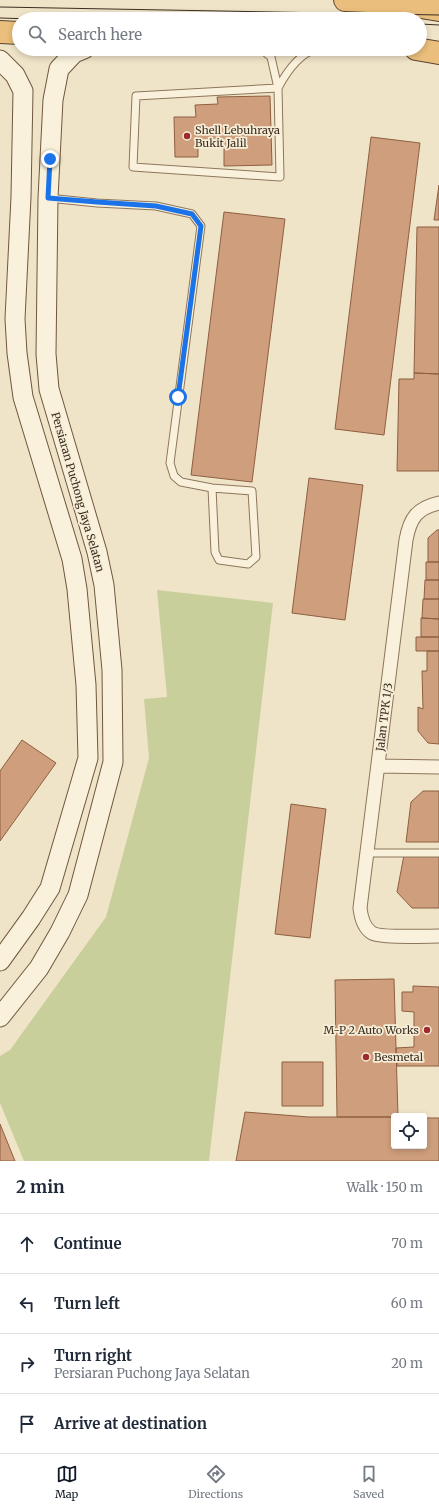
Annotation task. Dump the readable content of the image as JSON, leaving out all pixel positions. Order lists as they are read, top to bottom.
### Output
{
  "streets": {
    "main road": ["Persiaran Puchong Jaya Selatan"],
    "street": ["Jalan TPK 1/3"]
  },
  "places": ["Shell Lebuhraya Bukit Jalil", "M-P 2 Auto Works", "Besmetal"],
  "page": {
    "search": "Search here",
    "heading": ["2 min", "Walk · 150 m"],
    "list": [
      ["Continue", "70 m"],
      ["Turn left", "60 m"],
      ["Turn right", "Persiaran Puchong Jaya Selatan", "20 m"],
      "Arrive at destination"
    ],
    "nav": ["Map", "Directions", "Saved"]
  }
}
